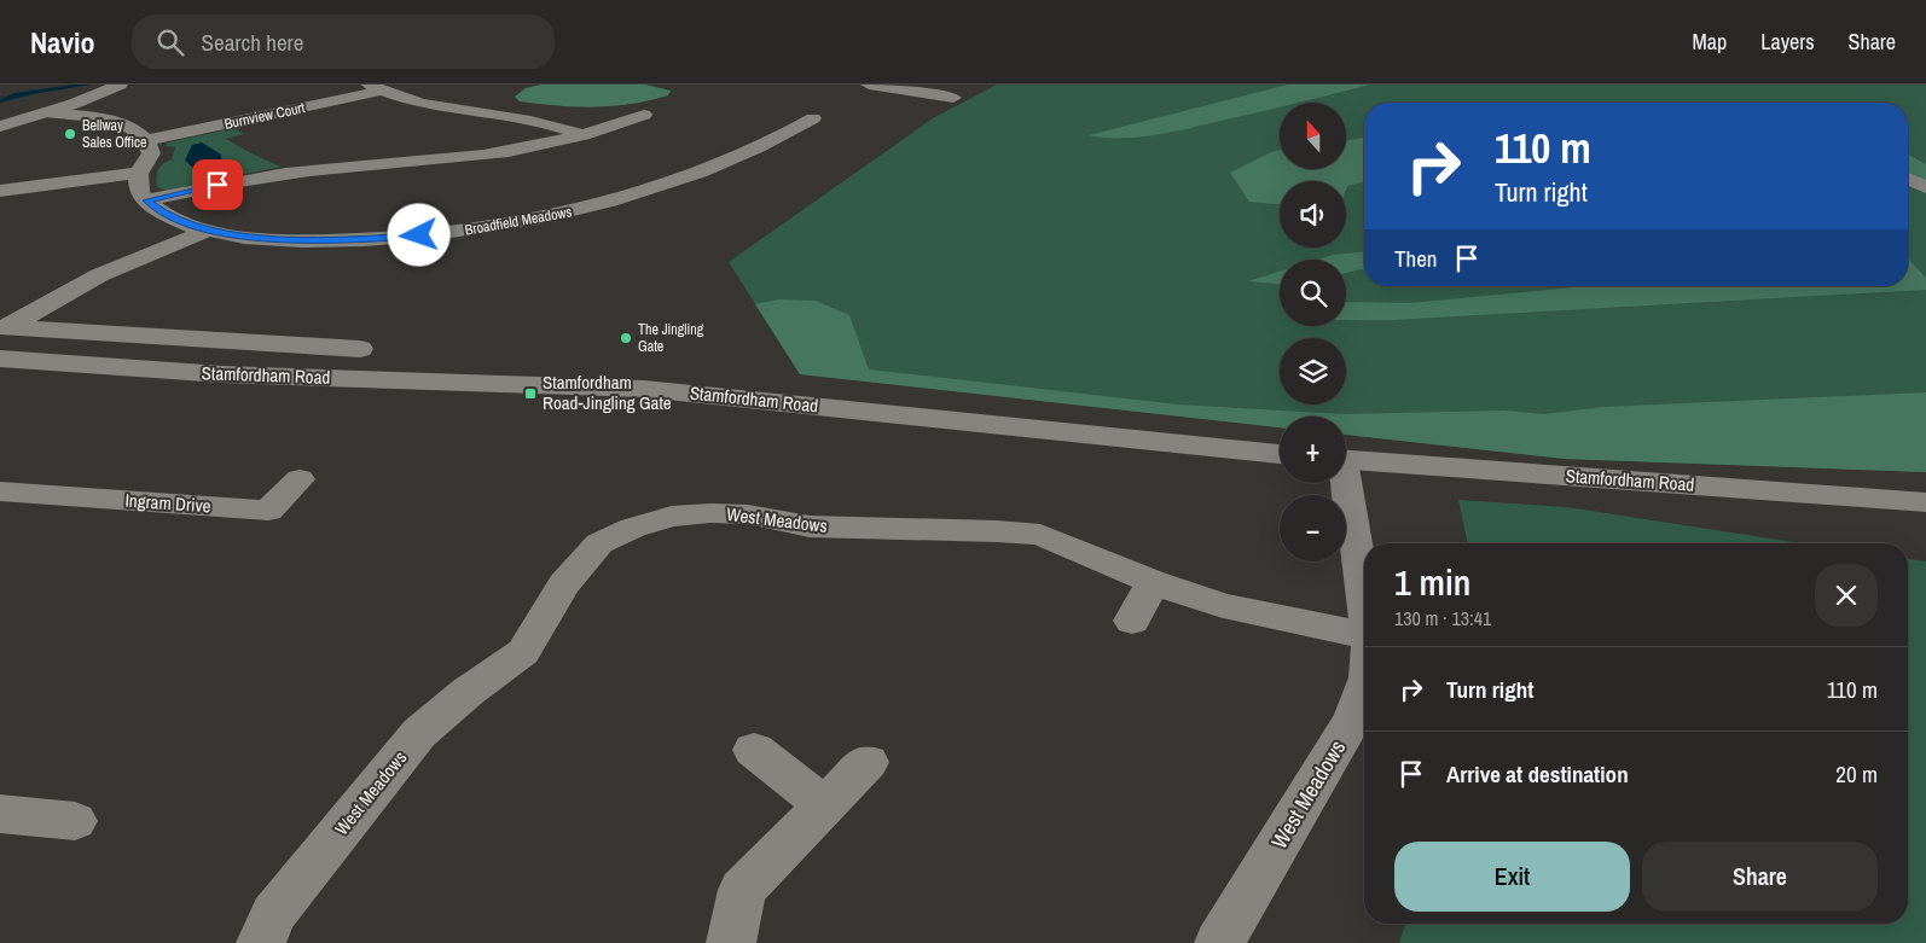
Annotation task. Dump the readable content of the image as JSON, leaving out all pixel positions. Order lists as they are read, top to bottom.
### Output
{
  "streets": {
    "street": [
      "Burnview Court",
      "Broadfield Meadows",
      "Stamfordham Road",
      "Ingram Drive",
      "West Meadows"
    ]
  },
  "places": {
    "other": ["Bellway Sales Office", "The Jingling Gate"],
    "transit": ["Stamfordham Road-Jingling Gate"]
  },
  "north": "top",
  "page": {
    "header": "Navio",
    "search": "Search here",
    "nav": ["Map", "Layers", "Share"],
    "map_buttons": ["+", "−"],
    "turn": ["110 m", "Turn right"],
    "then": "Then",
    "heading": ["1 min", "130 m · 13:41"],
    "list": [
      {
        "name": "Turn right",
        "value": "110 m"
      },
      {
        "name": "Arrive at destination",
        "value": "20 m"
      }
    ],
    "buttons": ["Exit", "Share"]
  }
}
